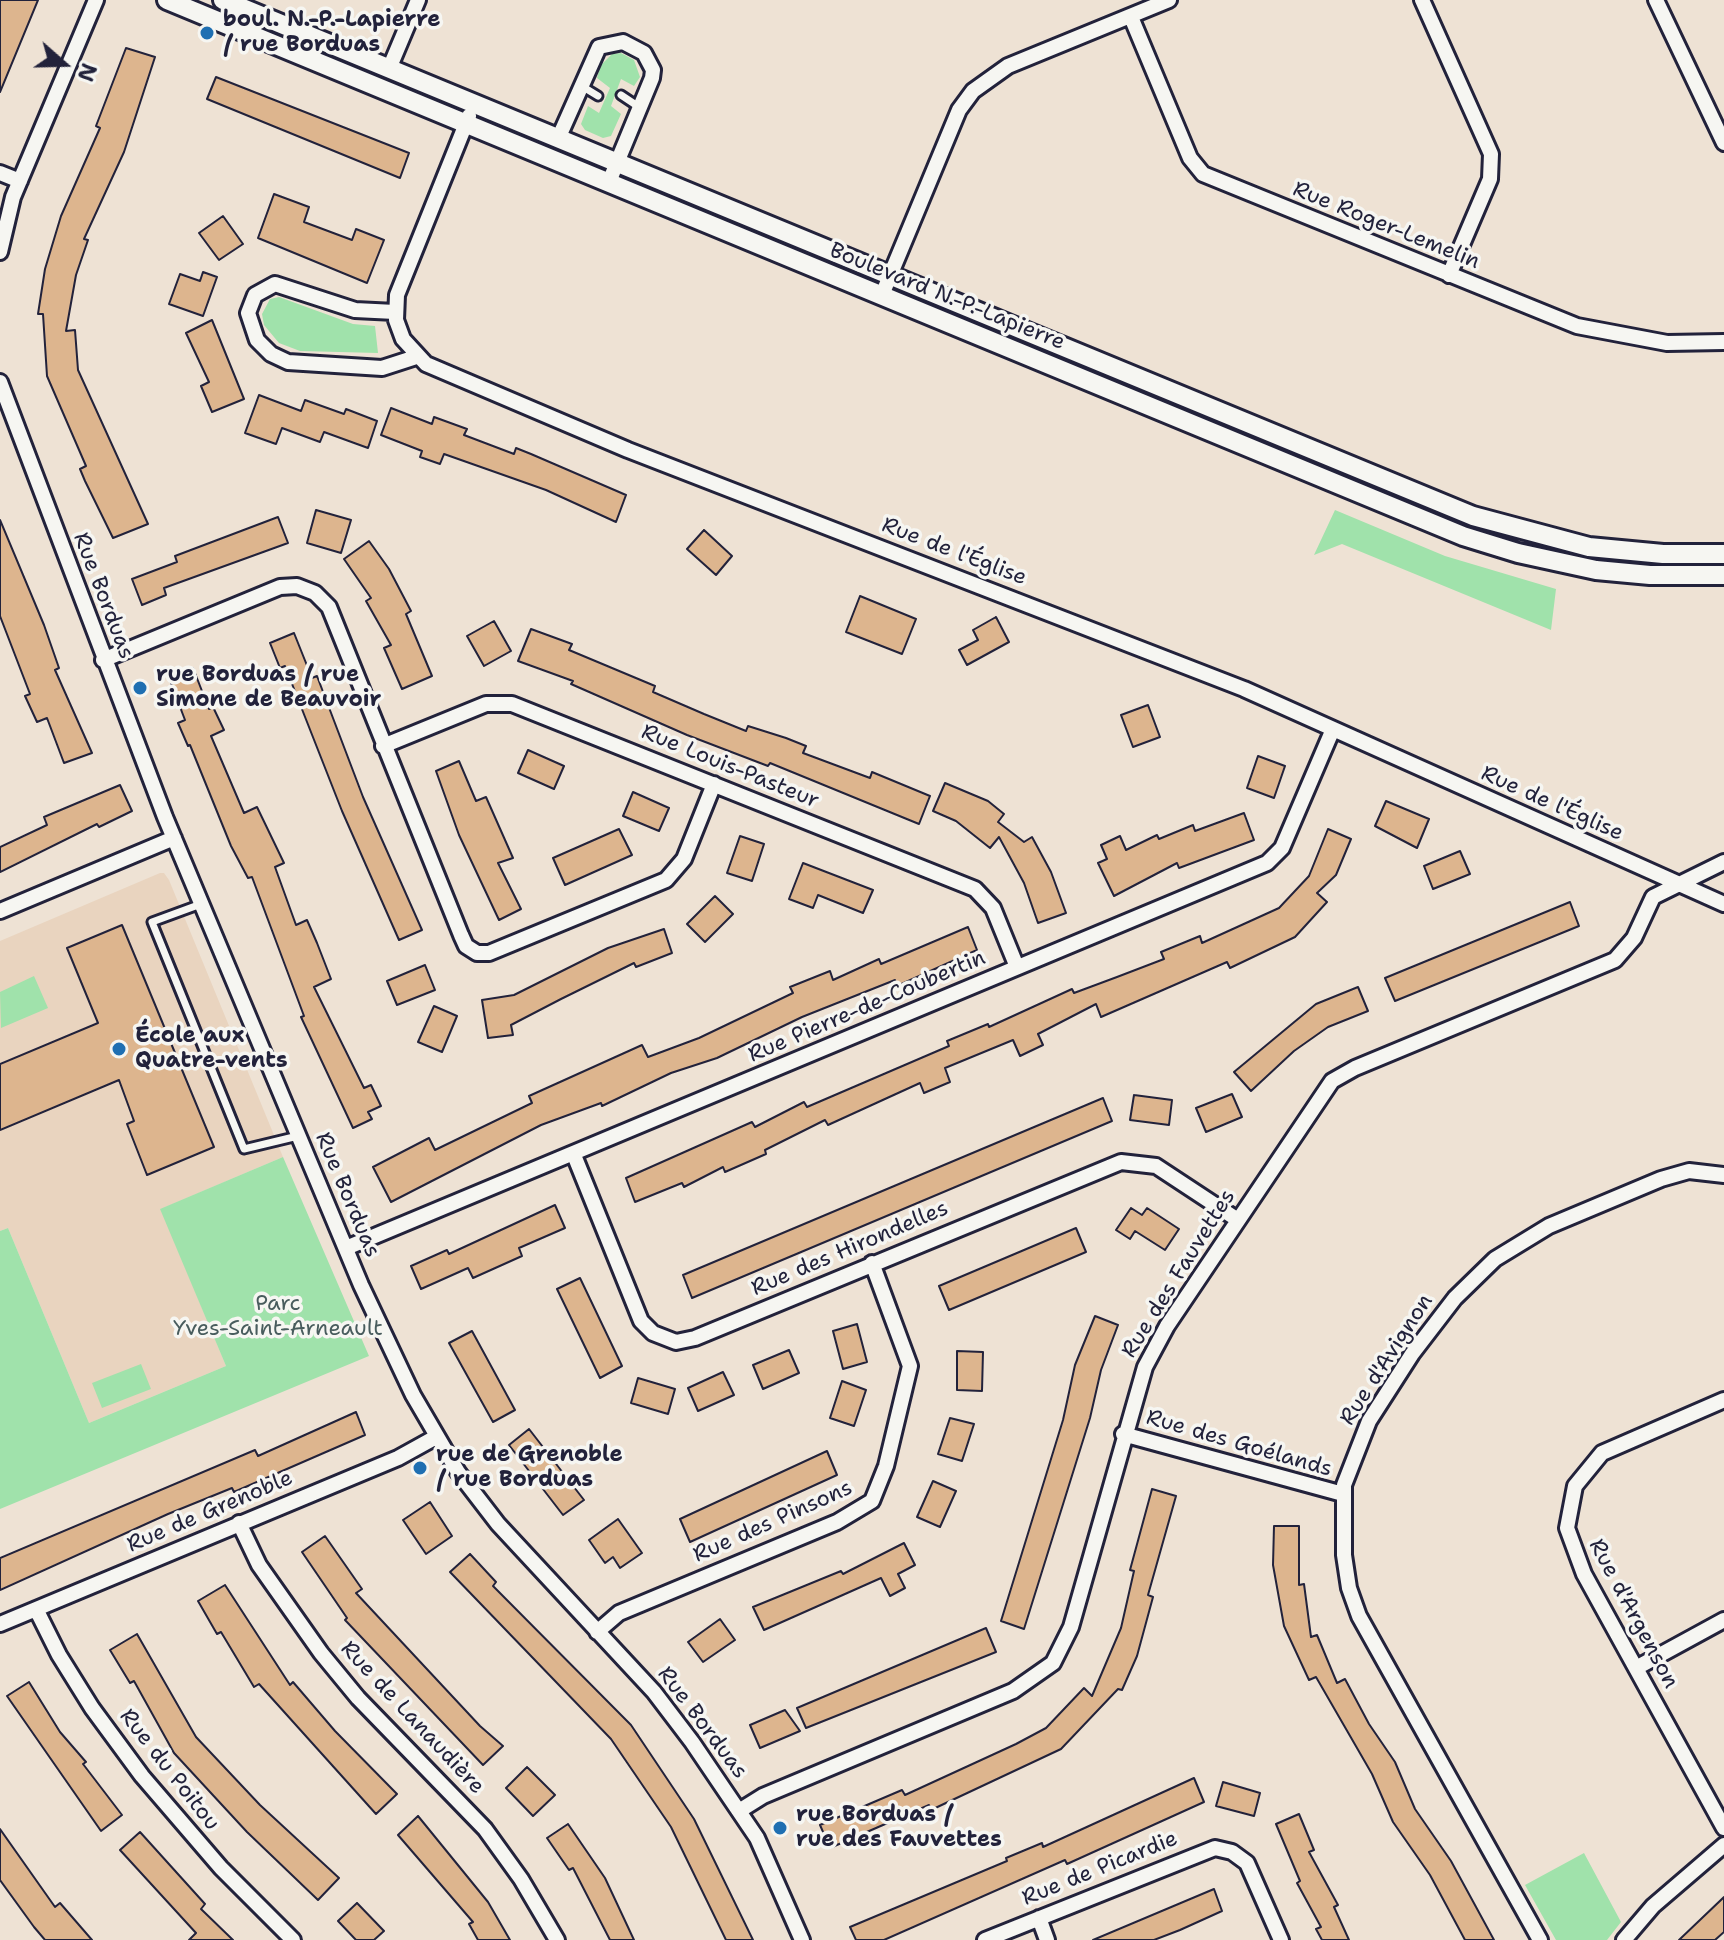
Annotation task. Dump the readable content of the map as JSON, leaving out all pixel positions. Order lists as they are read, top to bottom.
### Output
{
  "streets": {
    "street": [
      "Rue Roger-Lemelin",
      "Boulevard N.-P.-Lapierre",
      "Rue de l'Église",
      "Rue Borduas",
      "Rue Louis-Pasteur",
      "Rue Pierre-de-Coubertin",
      "Rue des Hirondelles",
      "Rue des Fauvettes",
      "Rue d'Avignon",
      "Rue des Goélands",
      "Rue de Grenoble",
      "Rue des Pinsons",
      "Rue d'Argenson",
      "Rue de Lanaudière",
      "Rue du Poitou",
      "Rue de Picardie"
    ]
  },
  "crossings": [
    ["Rue de l'Église", "Rue Pierre-de-Coubertin"],
    ["Rue de l'Église", "Rue des Fauvettes"],
    ["Rue Borduas", "Rue Pierre-de-Coubertin"],
    ["Rue Borduas", "Rue des Fauvettes"],
    ["Rue Borduas", "Rue de Grenoble"],
    ["Rue Borduas", "Rue des Pinsons"],
    ["Rue Louis-Pasteur", "Rue Pierre-de-Coubertin"],
    ["Rue Pierre-de-Coubertin", "Rue des Hirondelles"],
    ["Rue des Hirondelles", "Rue des Fauvettes"],
    ["Rue des Hirondelles", "Rue des Pinsons"],
    ["Rue des Fauvettes", "Rue des Goélands"],
    ["Rue d'Avignon", "Rue des Goélands"],
    ["Rue de Grenoble", "Rue de Lanaudière"],
    ["Rue de Grenoble", "Rue du Poitou"]
  ],
  "parks": ["Parc Yves-Saint-Arneault"],
  "places": [
    "boul. N.-P.-Lapierre / rue Borduas",
    "rue Borduas / rue Simone de Beauvoir",
    "École aux Quatre-vents",
    "rue de Grenoble / rue Borduas",
    "rue Borduas / rue des Fauvettes"
  ],
  "north": "right"
}
